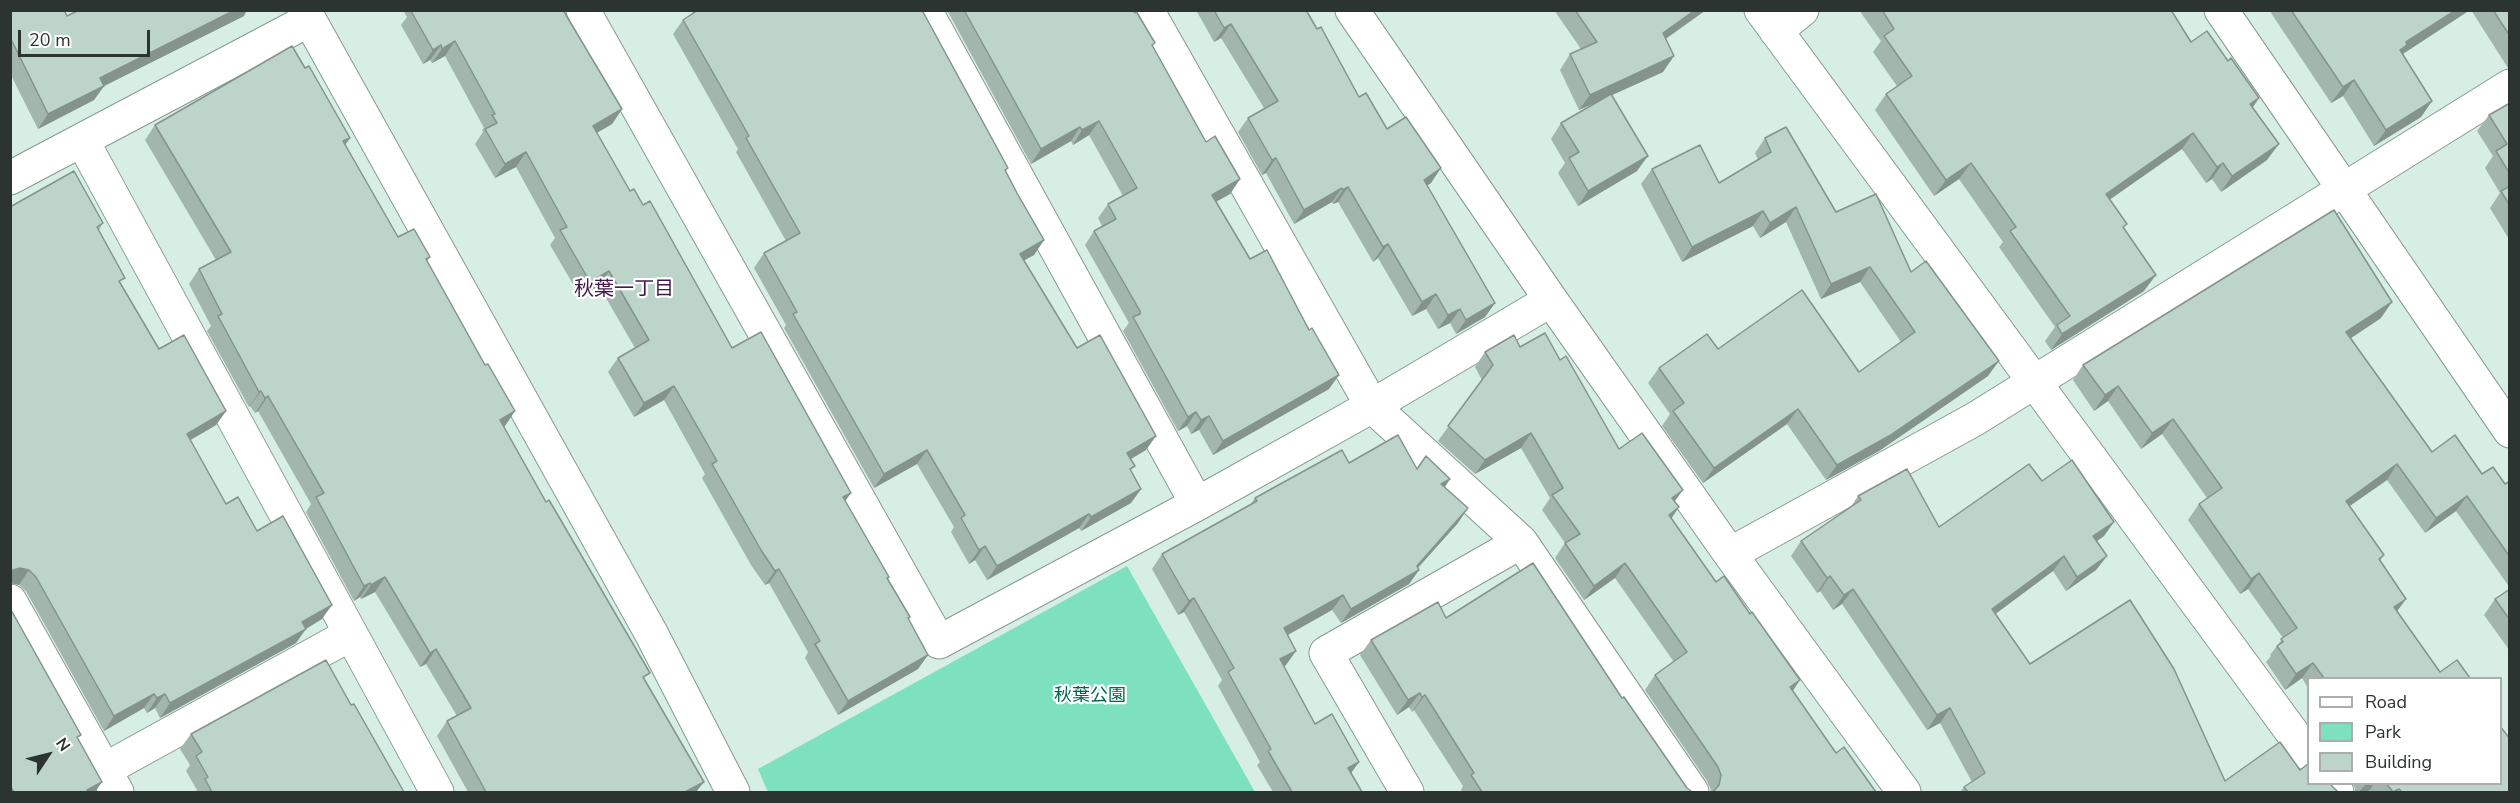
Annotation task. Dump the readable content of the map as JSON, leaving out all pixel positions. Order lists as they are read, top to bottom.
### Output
{
  "districts": ["秋葉一丁目"],
  "parks": ["秋葉公園"],
  "legend": ["Road", "Park", "Building"],
  "scale_bar": "20 m",
  "north": "top right"
}
